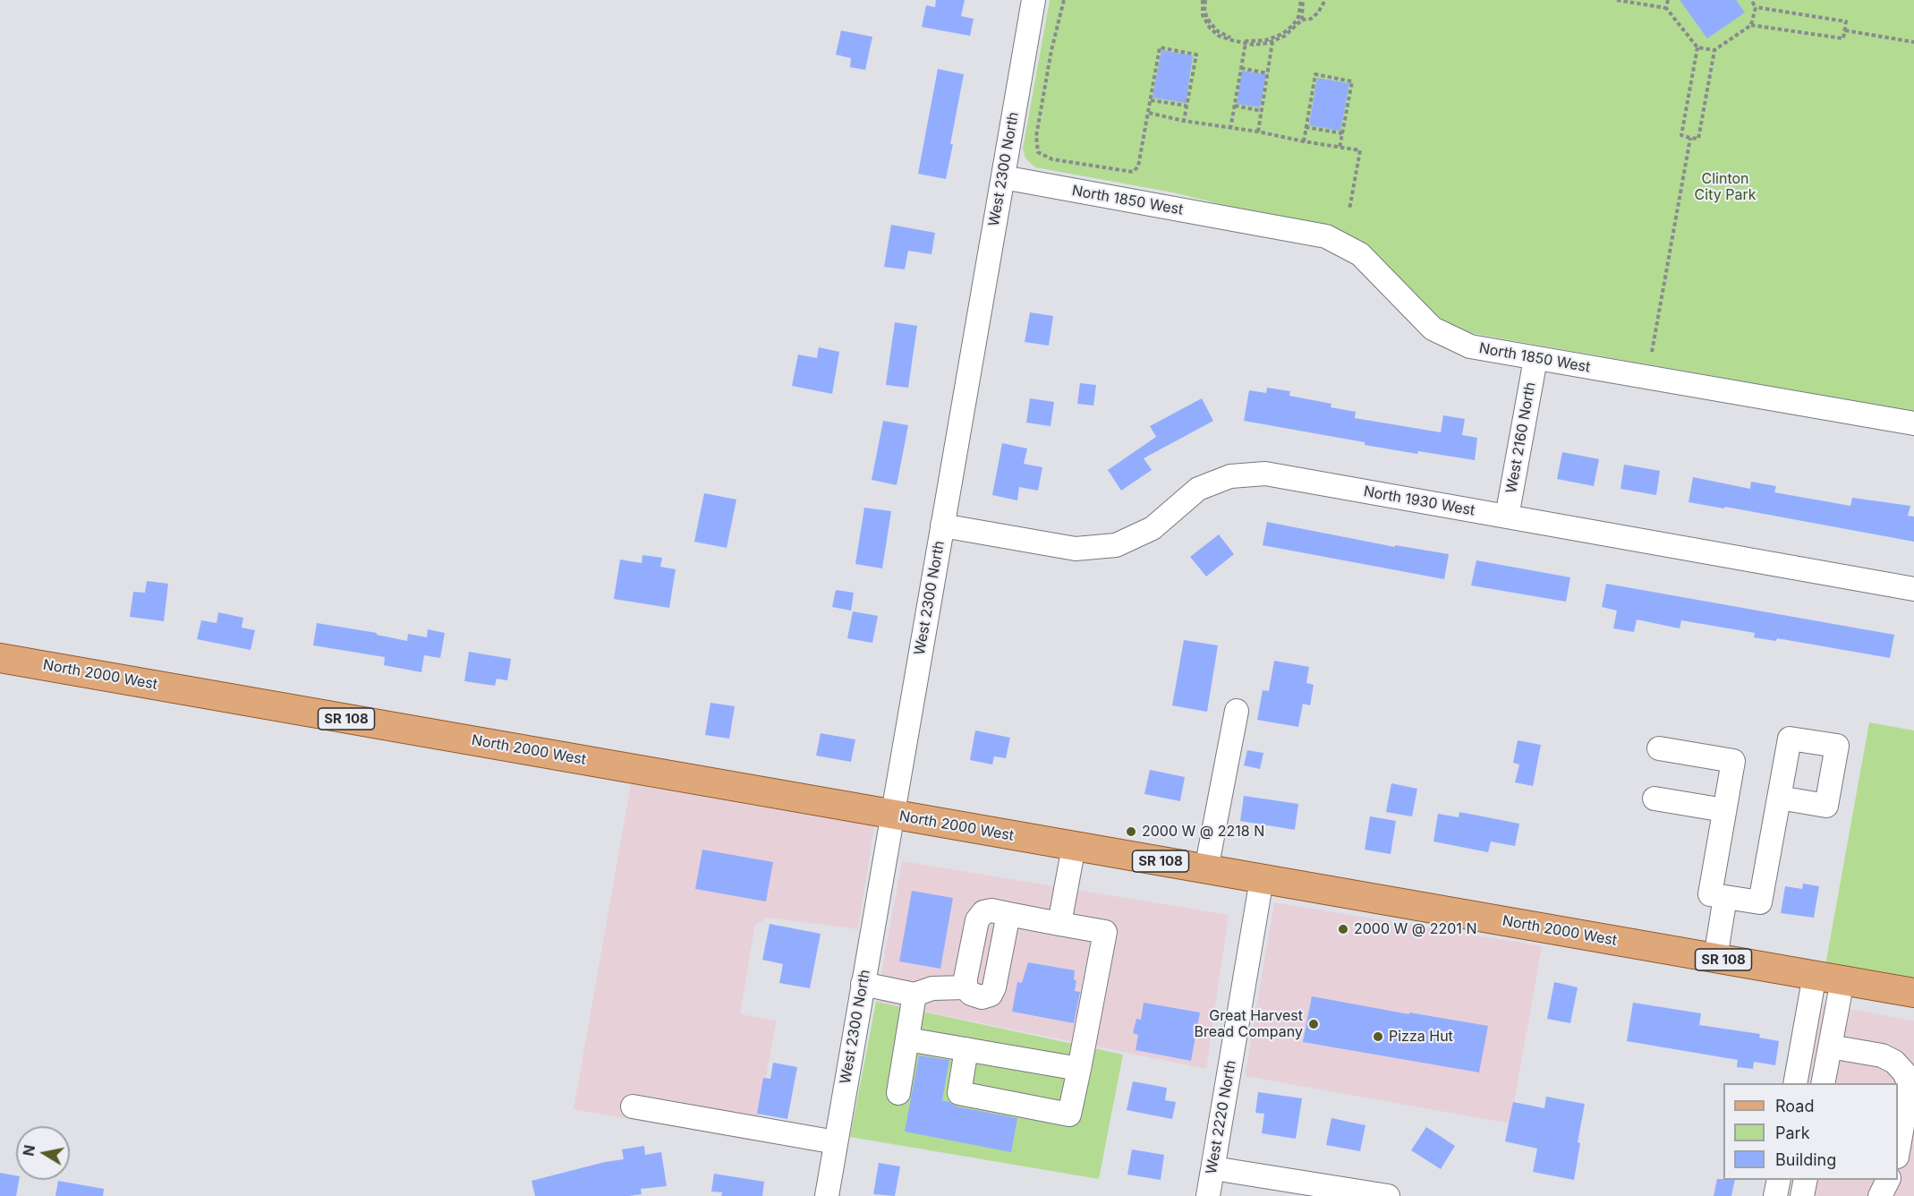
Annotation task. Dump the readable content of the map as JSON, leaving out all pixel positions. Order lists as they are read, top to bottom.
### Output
{
  "streets": {
    "main road": ["North 2000 West", "SR 108"],
    "street": [
      "West 2300 North",
      "North 1850 West",
      "West 2160 North",
      "North 1930 West",
      "West 2220 North"
    ]
  },
  "crossings": [
    ["West 2300 North", "North 1850 West"],
    ["West 2300 North", "North 1930 West"],
    ["West 2300 North", "North 2000 West"],
    ["North 1850 West", "West 2160 North"],
    ["West 2160 North", "North 1930 West"],
    ["North 2000 West", "West 2220 North"]
  ],
  "parks": ["Clinton City Park"],
  "places": [
    "2000 W @ 2218 N",
    "2000 W @ 2201 N",
    "Great Harvest Bread Company",
    "Pizza Hut"
  ],
  "legend": ["Road", "Park", "Building"],
  "north": "left"
}
